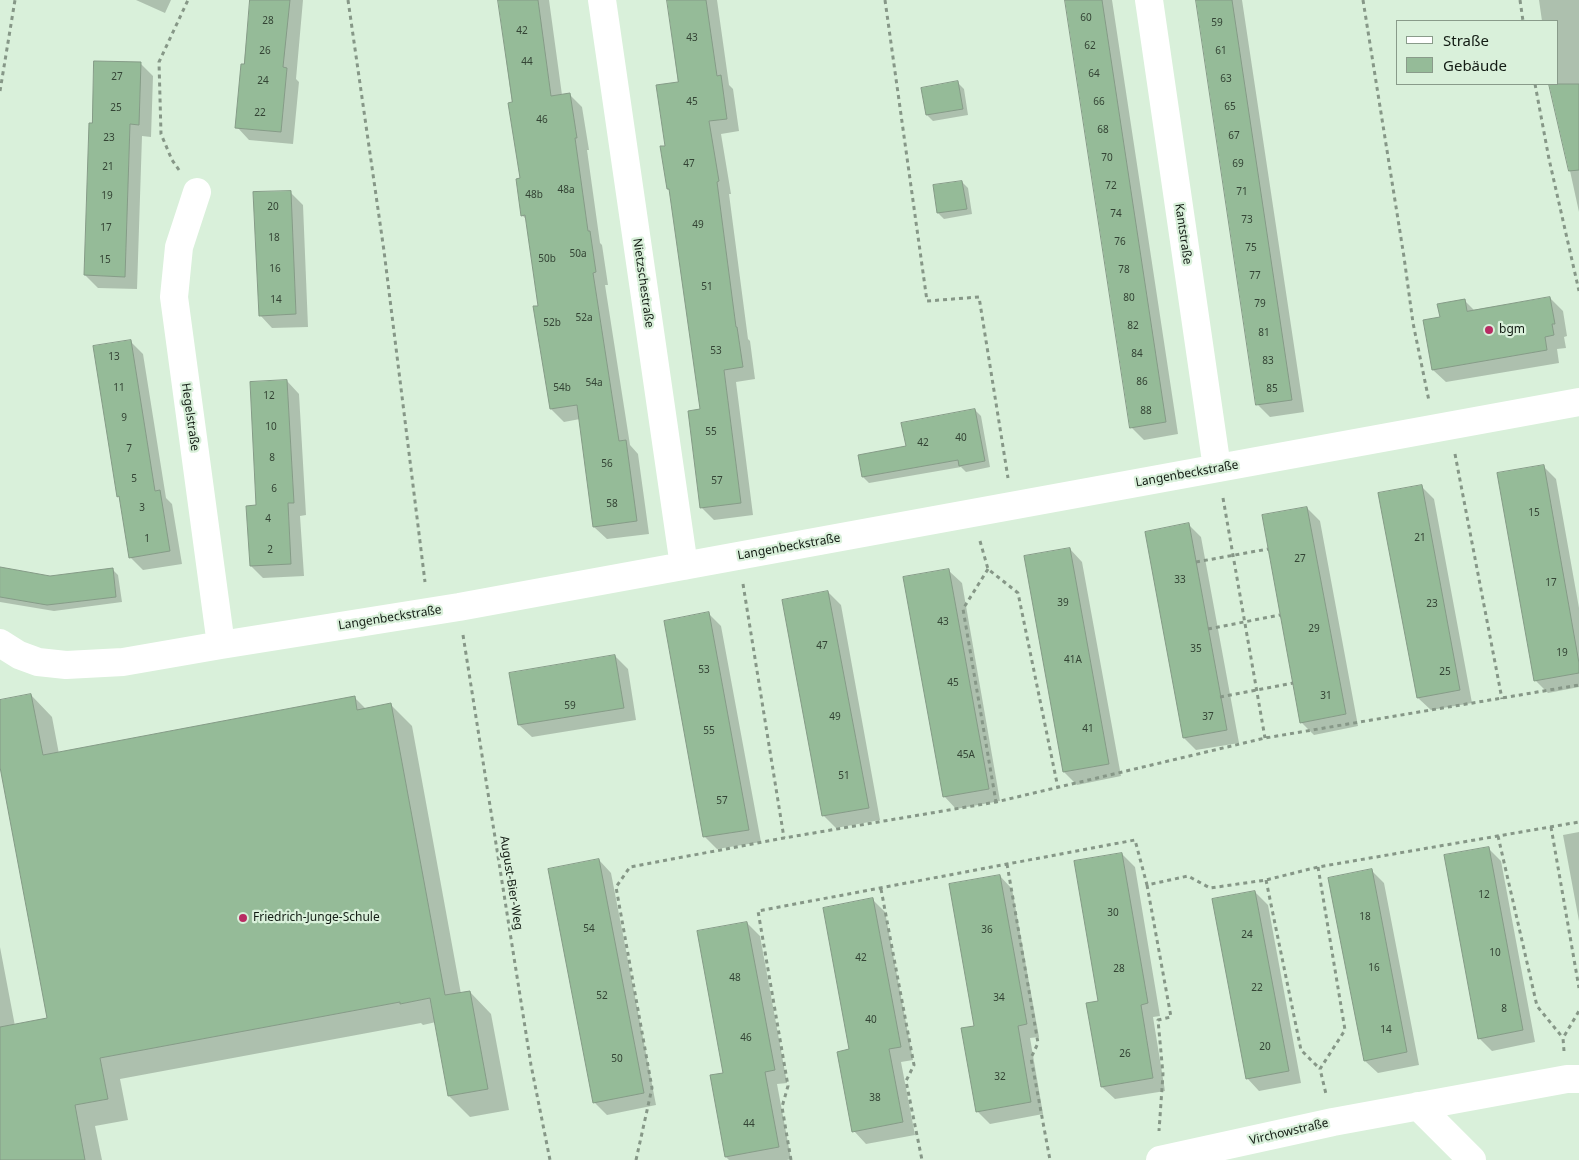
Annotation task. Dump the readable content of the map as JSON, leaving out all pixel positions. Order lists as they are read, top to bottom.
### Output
{
  "streets": {
    "street": [
      "Kantstraße",
      "Nietzschestraße",
      "Hegelstraße",
      "Langenbeckstraße",
      "Virchowstraße"
    ],
    "path": ["August-Bier-Weg"]
  },
  "crossings": [
    ["Kantstraße", "Langenbeckstraße"],
    ["Nietzschestraße", "Langenbeckstraße"],
    ["Hegelstraße", "Langenbeckstraße"],
    ["Langenbeckstraße", "August-Bier-Weg"]
  ],
  "places": ["bgm", "Friedrich-Junge-Schule"],
  "house_numbers": [
    "60",
    "28",
    "59",
    "42",
    "43",
    "62",
    "26",
    "61",
    "44",
    "64",
    "27",
    "63",
    "24",
    "45",
    "66",
    "65",
    "25",
    "22",
    "46",
    "68",
    "67",
    "23",
    "70",
    "47",
    "69",
    "21",
    "72",
    "48a",
    "71",
    "48b",
    "19",
    "20",
    "74",
    "73",
    "49",
    "17",
    "18",
    "76",
    "75",
    "50a",
    "50b",
    "15",
    "16",
    "78",
    "77",
    "51",
    "80",
    "14",
    "79",
    "52a",
    "52b",
    "82",
    "81",
    "53",
    "84",
    "13",
    "83",
    "86",
    "54a",
    "11",
    "54b",
    "85",
    "12",
    "88",
    "9",
    "10",
    "55",
    "40",
    "42",
    "7",
    "8",
    "56",
    "5",
    "57",
    "6",
    "58",
    "3",
    "15",
    "4",
    "21",
    "1",
    "2",
    "27",
    "33",
    "17",
    "39",
    "23",
    "43",
    "29",
    "47",
    "35",
    "19",
    "41A",
    "53",
    "25",
    "45",
    "31",
    "59",
    "49",
    "37",
    "41",
    "55",
    "45A",
    "51",
    "57",
    "12",
    "30",
    "18",
    "54",
    "36",
    "24",
    "10",
    "42",
    "16",
    "28",
    "48",
    "22",
    "52",
    "34",
    "8",
    "40",
    "14",
    "46",
    "20",
    "26",
    "50",
    "32",
    "38",
    "44"
  ],
  "legend": ["Straße", "Gebäude"]
}
